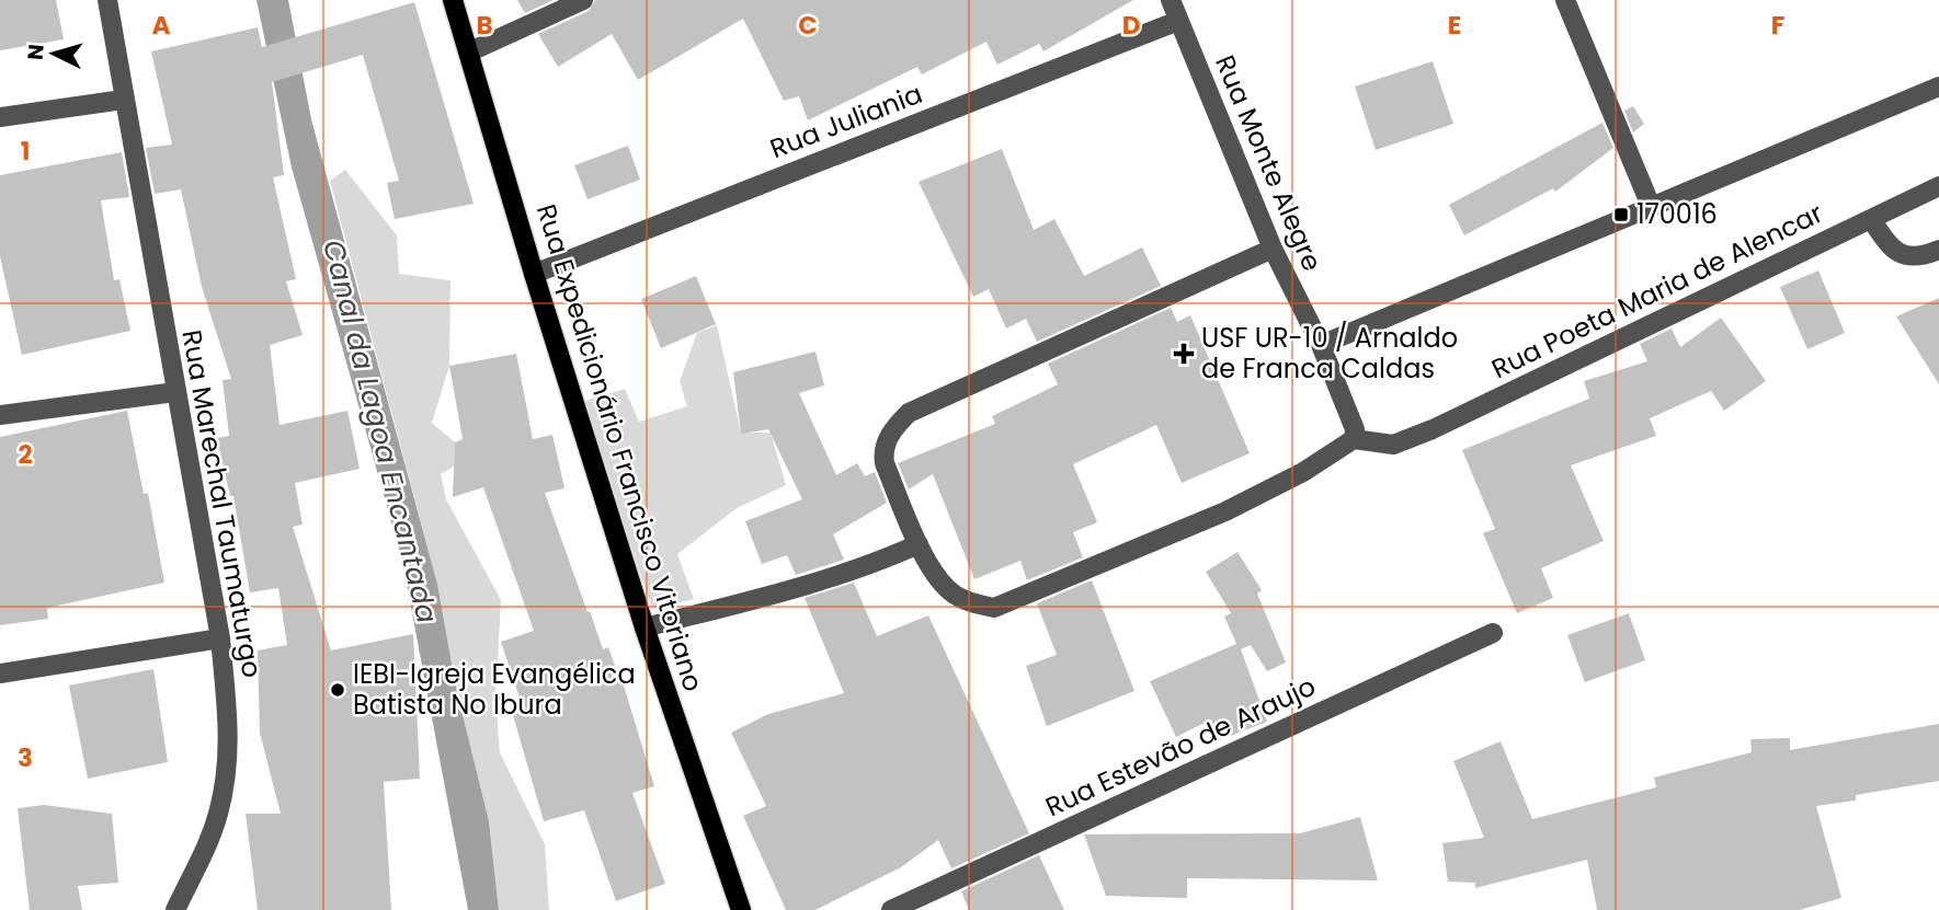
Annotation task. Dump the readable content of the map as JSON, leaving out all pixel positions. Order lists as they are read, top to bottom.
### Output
{
  "streets": {
    "main road": ["Rua Expedicionário Francisco Vitoriano"],
    "street": [
      "Rua Juliania",
      "Rua Monte Alegre",
      "Rua Poeta Maria de Alencar",
      "Rua Marechal Taumaturgo",
      "Rua Estevão de Araujo"
    ]
  },
  "crossings": [
    ["Rua Juliania", "Rua Monte Alegre"],
    ["Rua Juliania", "Rua Expedicionário Francisco Vitoriano"],
    ["Rua Monte Alegre", "Rua Poeta Maria de Alencar"]
  ],
  "water": ["Canal da Lagoa Encantada"],
  "places": {
    "transit": ["170016"],
    "health": ["USF UR-10 / Arnaldo de Franca Caldas"],
    "other": ["IEBI-Igreja Evangélica Batista No Ibura"]
  },
  "north": "left",
  "grid": {
    "columns": [
      "A",
      "B",
      "C",
      "D",
      "E",
      "F"
    ],
    "rows": ["1", "2", "3"]
  }
}
